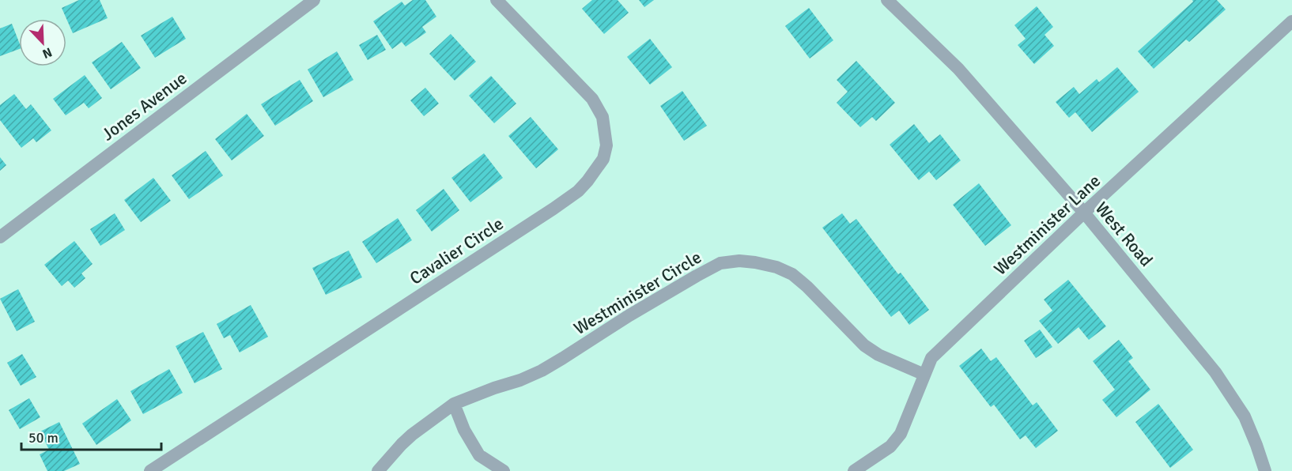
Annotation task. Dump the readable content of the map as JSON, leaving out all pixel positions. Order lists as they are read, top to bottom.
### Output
{
  "streets": {
    "street": [
      "Jones Avenue",
      "Westminister Lane",
      "West Road",
      "Cavalier Circle",
      "Westminister Circle"
    ]
  },
  "crossings": [
    ["Westminister Lane", "West Road"],
    ["Westminister Lane", "Westminister Circle"]
  ],
  "scale_bar": "50 m",
  "north": "bottom right"
}
